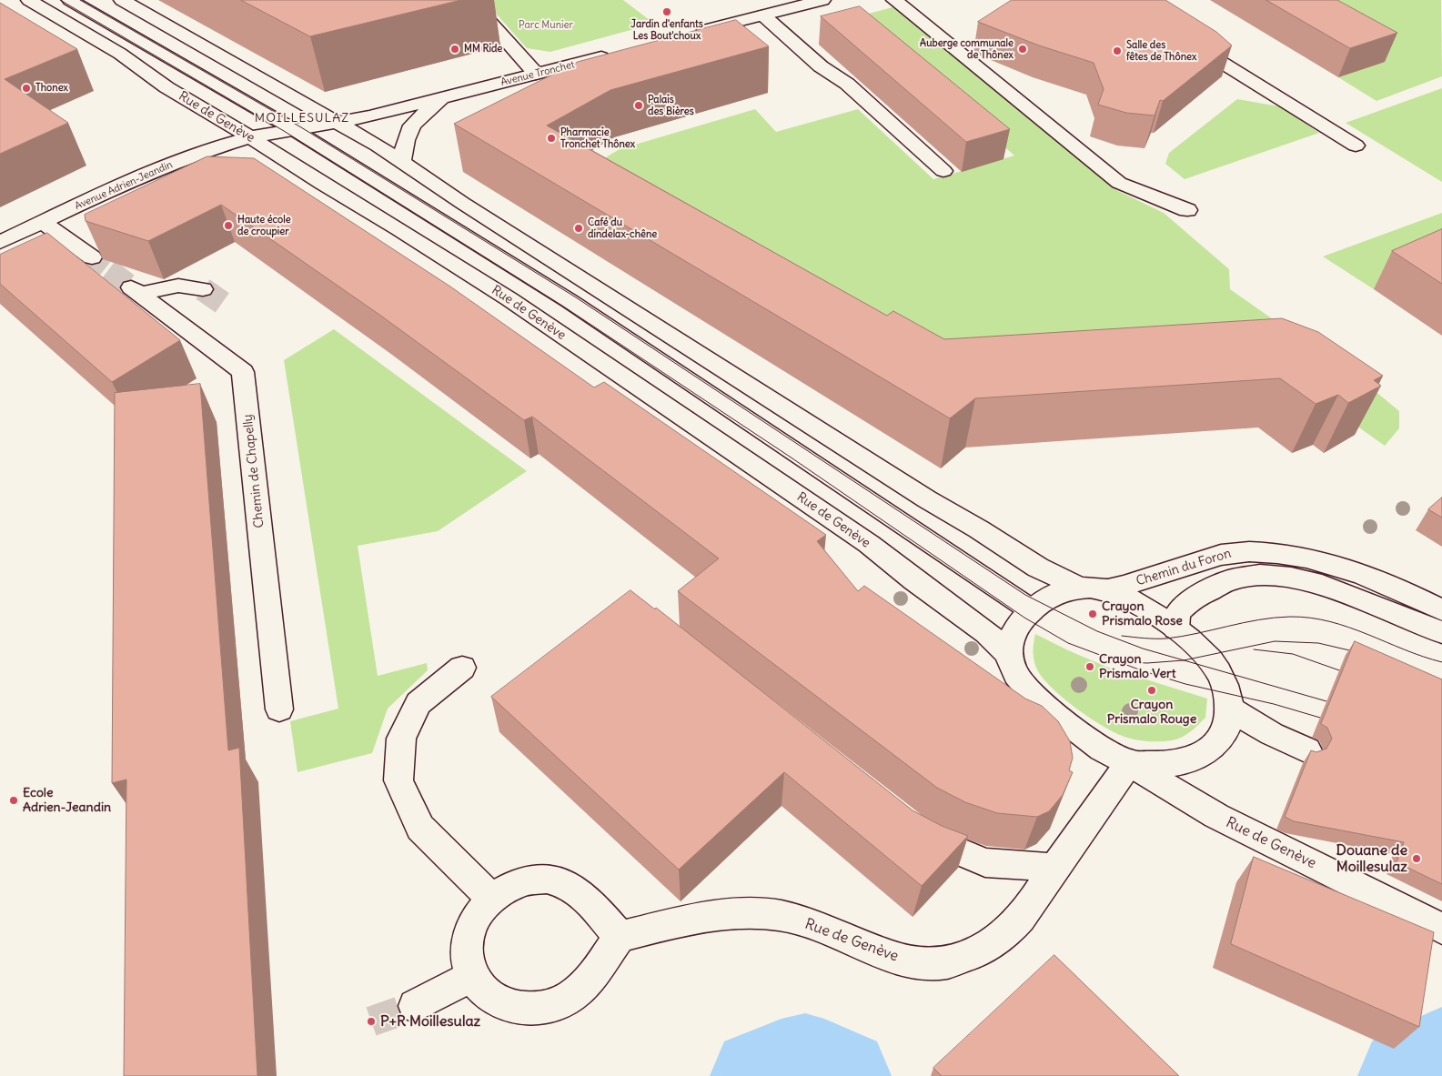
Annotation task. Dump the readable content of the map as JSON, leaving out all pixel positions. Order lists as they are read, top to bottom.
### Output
{
  "streets": {
    "main road": [
      "Avenue Tronchet",
      "Rue de Genève",
      "Avenue Adrien-Jeandin",
      "Chemin de Chapelly",
      "Chemin du Foron"
    ]
  },
  "crossings": [
    ["Avenue Tronchet", "Rue de Genève"],
    ["Avenue Tronchet", "Avenue Adrien-Jeandin"],
    ["Rue de Genève", "Avenue Adrien-Jeandin"],
    ["Rue de Genève", "Chemin du Foron"]
  ],
  "districts": ["MOILLESULAZ"],
  "parks": ["Parc Munier"],
  "places": [
    "Jardin d'enfants Les Bout'choux",
    "MM Ride",
    "Auberge communale de Thônex",
    "Salle des fêtes de Thônex",
    "Thonex",
    "Palais des Bières",
    "Pharmacie Tronchet Thônex",
    "Haute école de croupier",
    "Café du dindelax-chêne",
    "Crayon Prismalo Rose",
    "Crayon Prismalo Vert",
    "Crayon Prismalo Rouge",
    "Ecole Adrien-Jeandin",
    "Douane de Moillesulaz",
    "P+R Moillesulaz"
  ]
}
